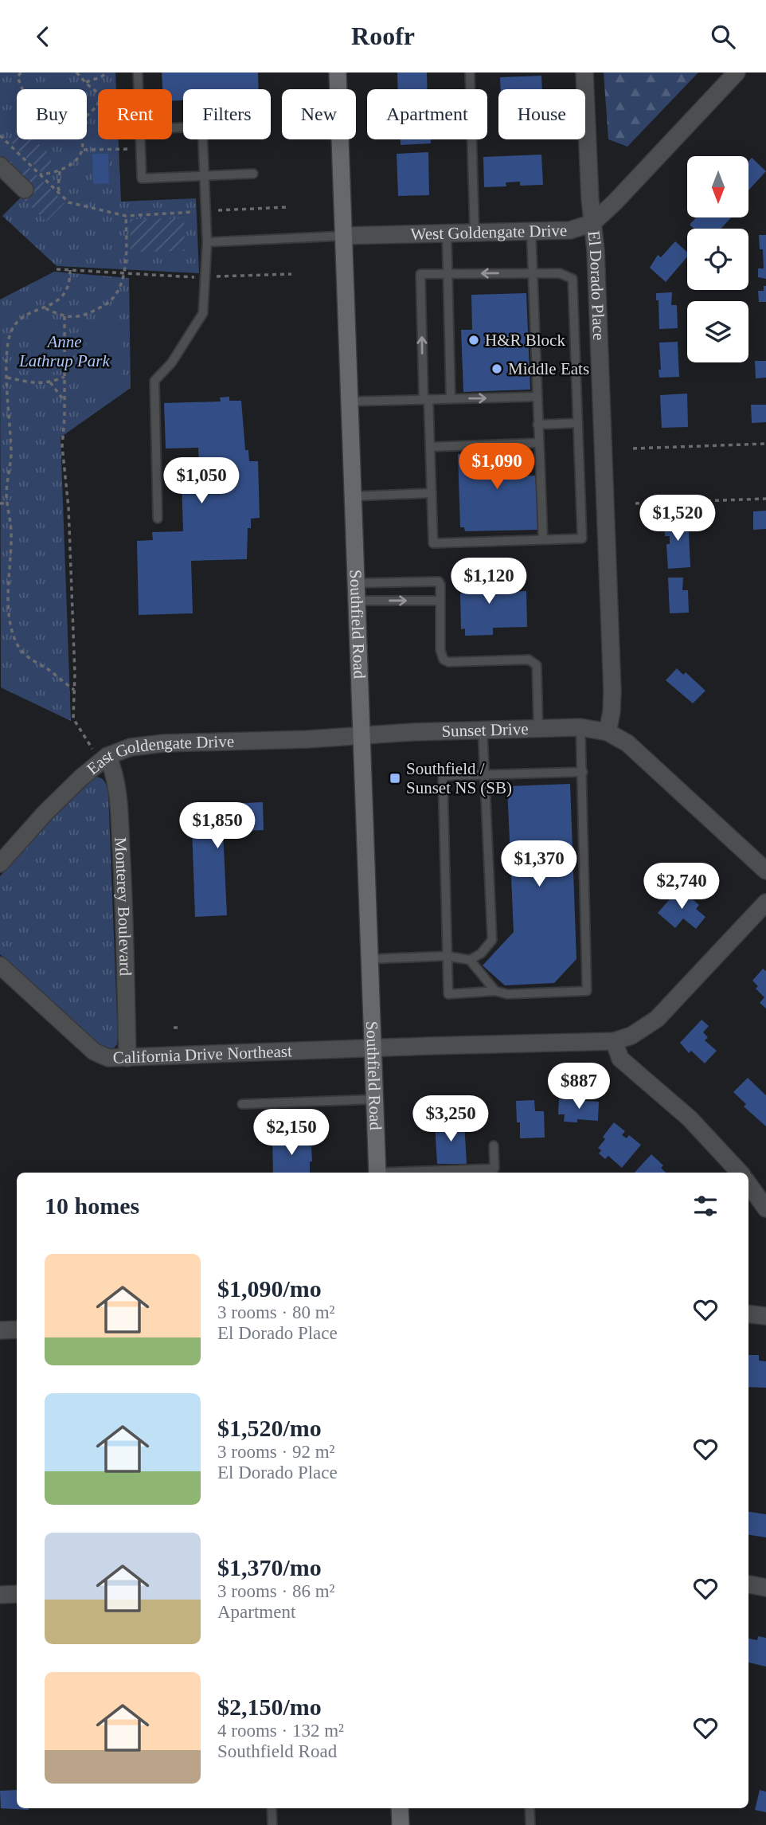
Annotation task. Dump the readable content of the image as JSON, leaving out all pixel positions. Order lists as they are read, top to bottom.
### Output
{
  "streets": {
    "main road": ["Southfield Road"],
    "street": [
      "West Goldengate Drive",
      "El Dorado Place",
      "Sunset Drive",
      "East Goldengate Drive",
      "Monterey Boulevard",
      "California Drive Northeast"
    ]
  },
  "crossings": [
    ["West Goldengate Drive", "El Dorado Place"],
    ["West Goldengate Drive", "Southfield Road"],
    ["El Dorado Place", "Sunset Drive"],
    ["Southfield Road", "Sunset Drive"],
    ["Southfield Road", "East Goldengate Drive"],
    ["Southfield Road", "California Drive Northeast"],
    ["Sunset Drive", "East Goldengate Drive"],
    ["East Goldengate Drive", "Monterey Boulevard"],
    ["Monterey Boulevard", "California Drive Northeast"]
  ],
  "parks": ["Anne Lathrup Park"],
  "places": {
    "other": ["H&R Block", "Middle Eats"],
    "transit": ["Southfield / Sunset NS (SB)"]
  },
  "north": "bottom",
  "page": {
    "header": "Roofr",
    "chip": [
      "Buy",
      "Rent",
      "Filters",
      "New",
      "Apartment",
      "House"
    ],
    "price": [
      "$1,090",
      "$1,050",
      "$1,520",
      "$1,120",
      "$1,850",
      "$1,370",
      "$2,740",
      "$887",
      "$3,250",
      "$2,150"
    ],
    "heading": "10 homes",
    "list": [
      {
        "name": "$1,090/mo",
        "note": "3 rooms · 80 m² · El Dorado Place"
      },
      {
        "name": "$1,520/mo",
        "note": "3 rooms · 92 m² · El Dorado Place"
      },
      {
        "name": "$1,370/mo",
        "note": "3 rooms · 86 m² · Apartment"
      },
      {
        "name": "$2,150/mo",
        "note": "4 rooms · 132 m² · Southfield Road"
      }
    ]
  }
}
